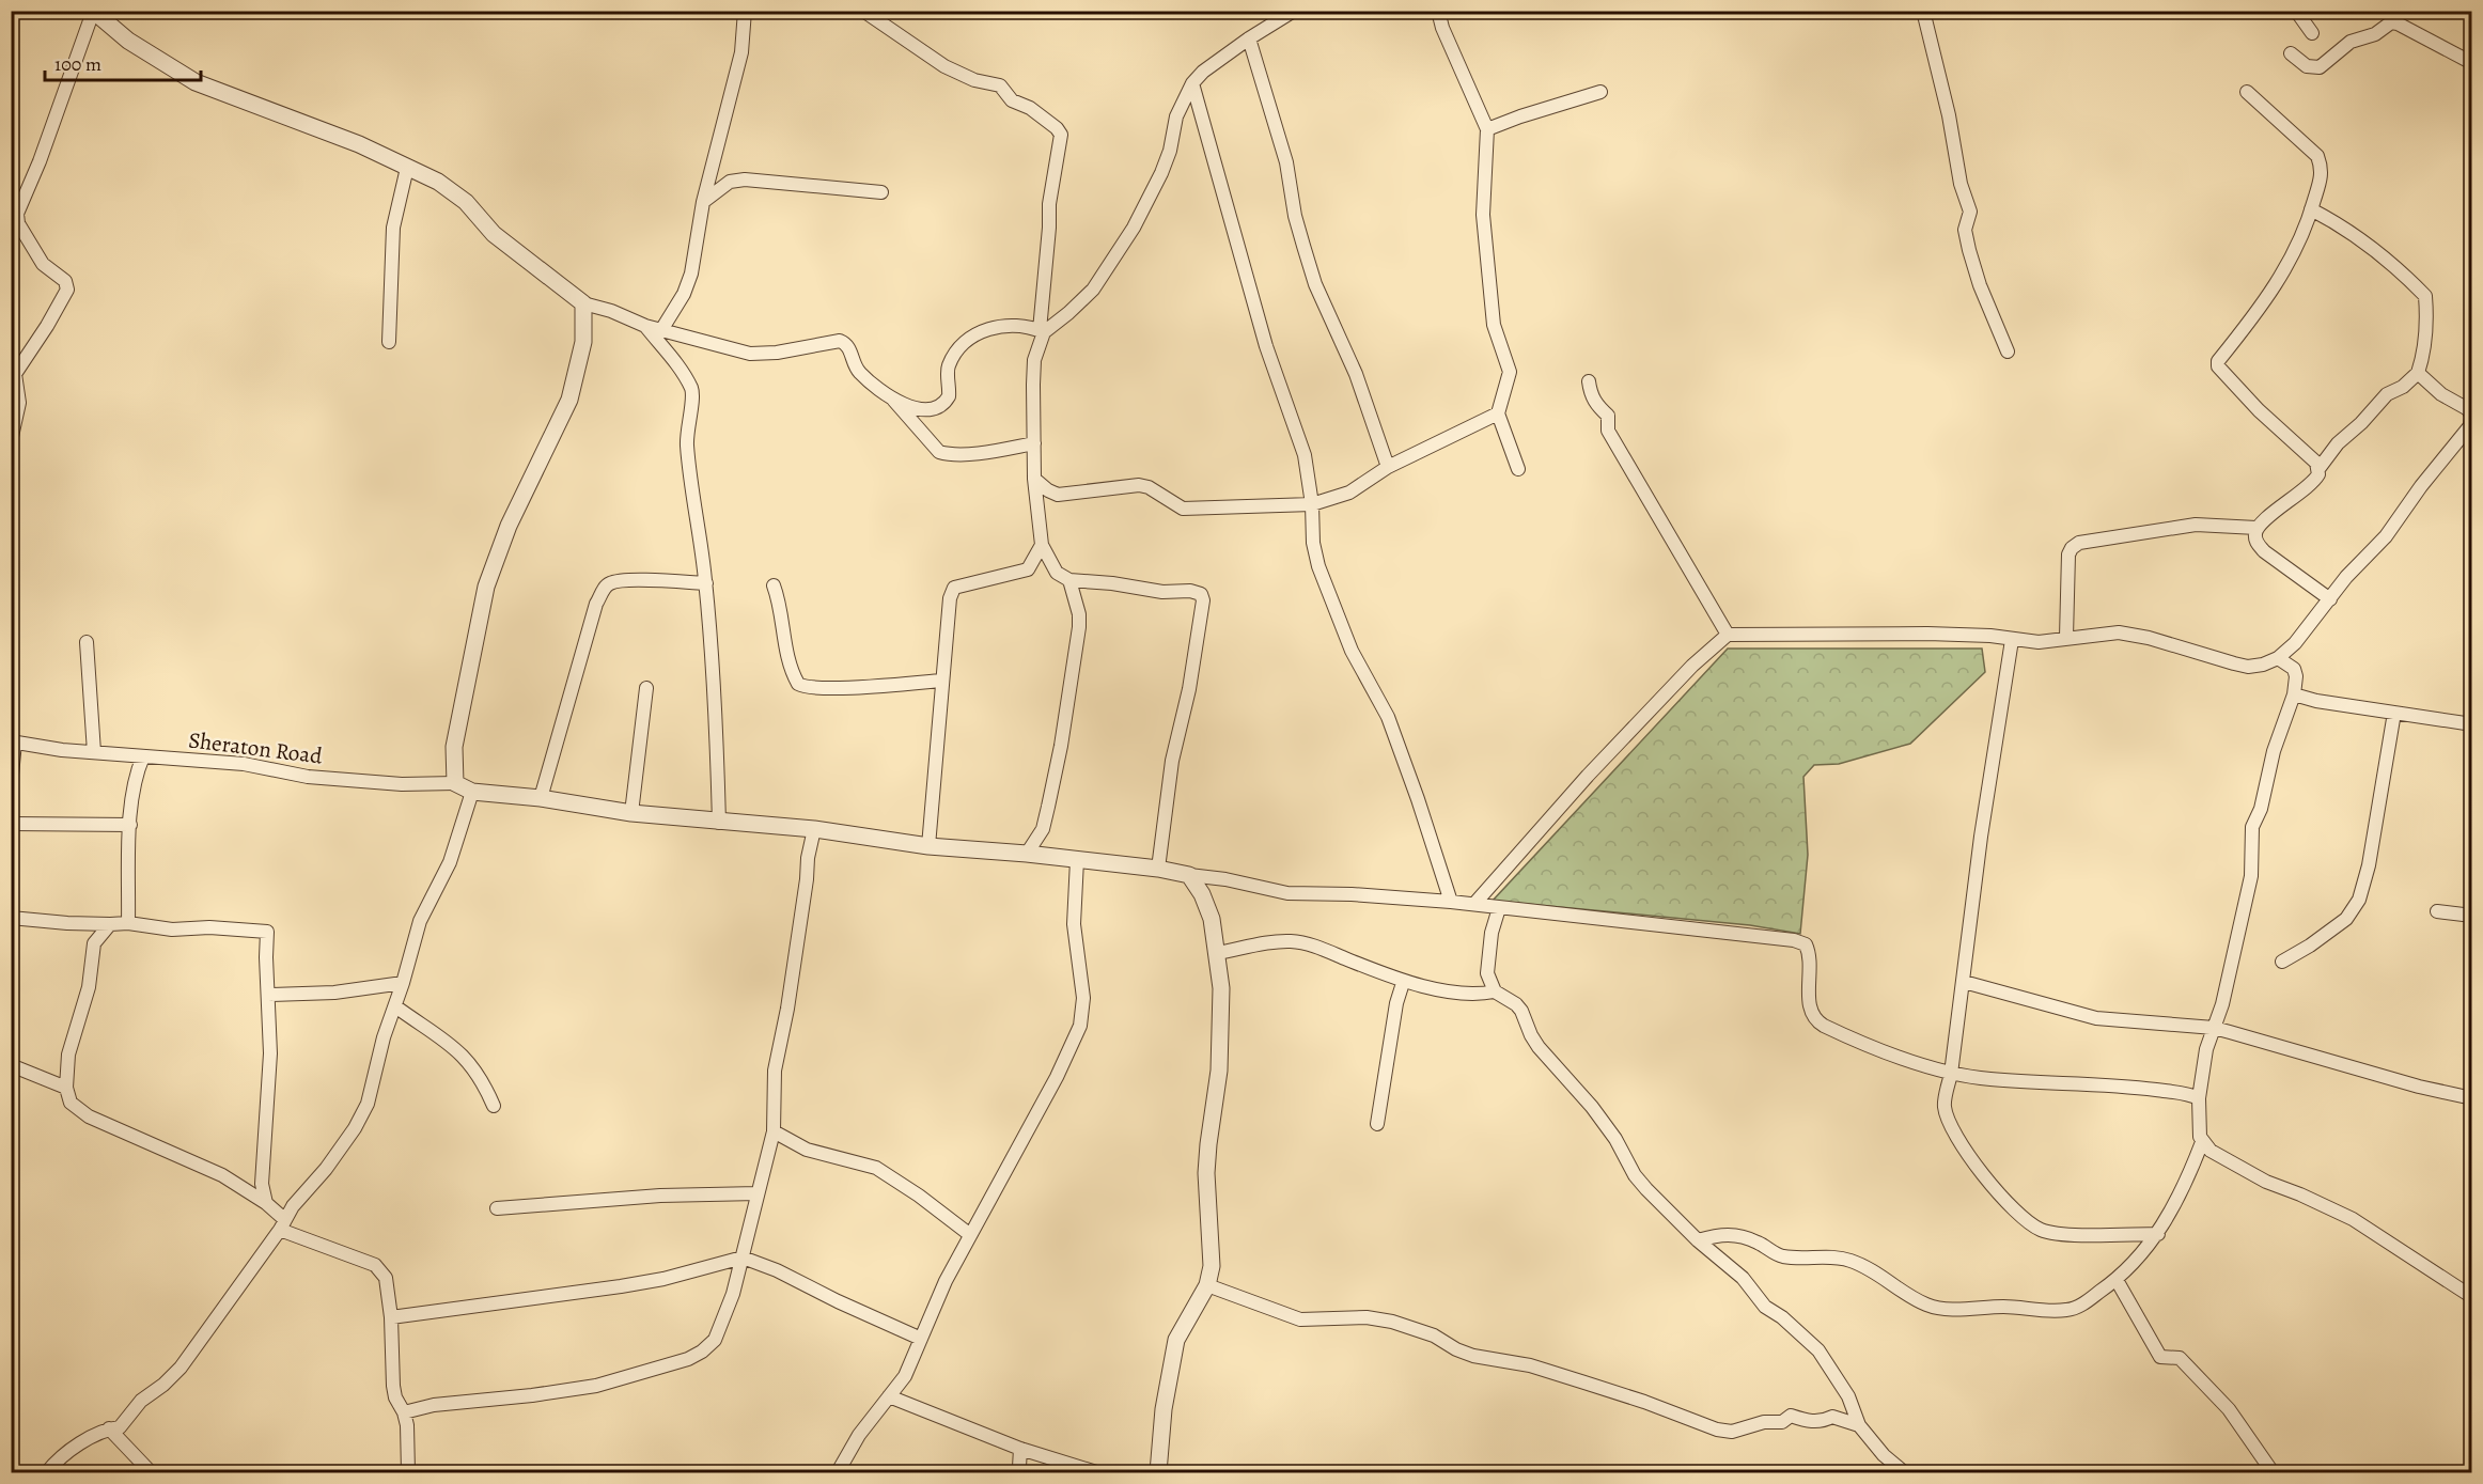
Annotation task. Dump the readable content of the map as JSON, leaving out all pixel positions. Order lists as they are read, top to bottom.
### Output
{
  "streets": {
    "street": ["Sheraton Road"]
  },
  "scale_bar": "100 m"
}
